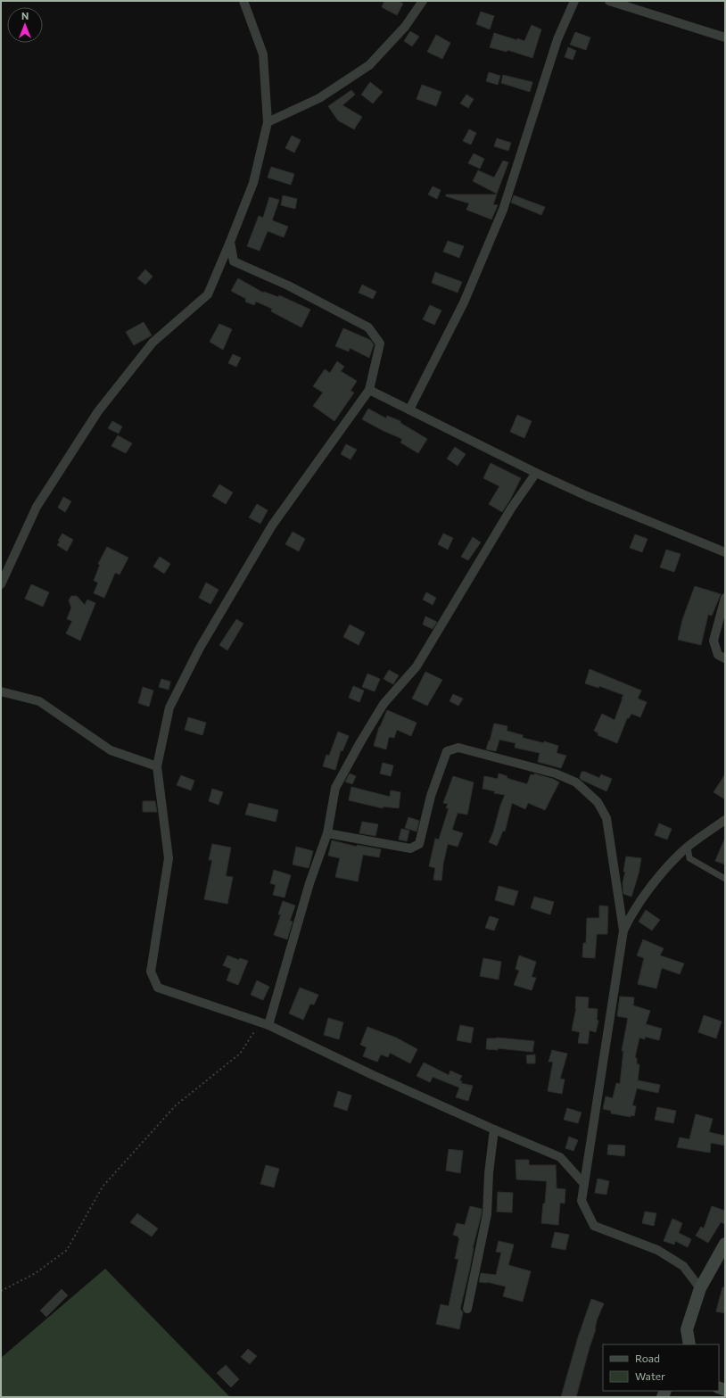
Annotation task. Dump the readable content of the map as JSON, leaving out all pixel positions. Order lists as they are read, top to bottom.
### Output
{
  "legend": ["Road", "Water"],
  "north": "top"
}
